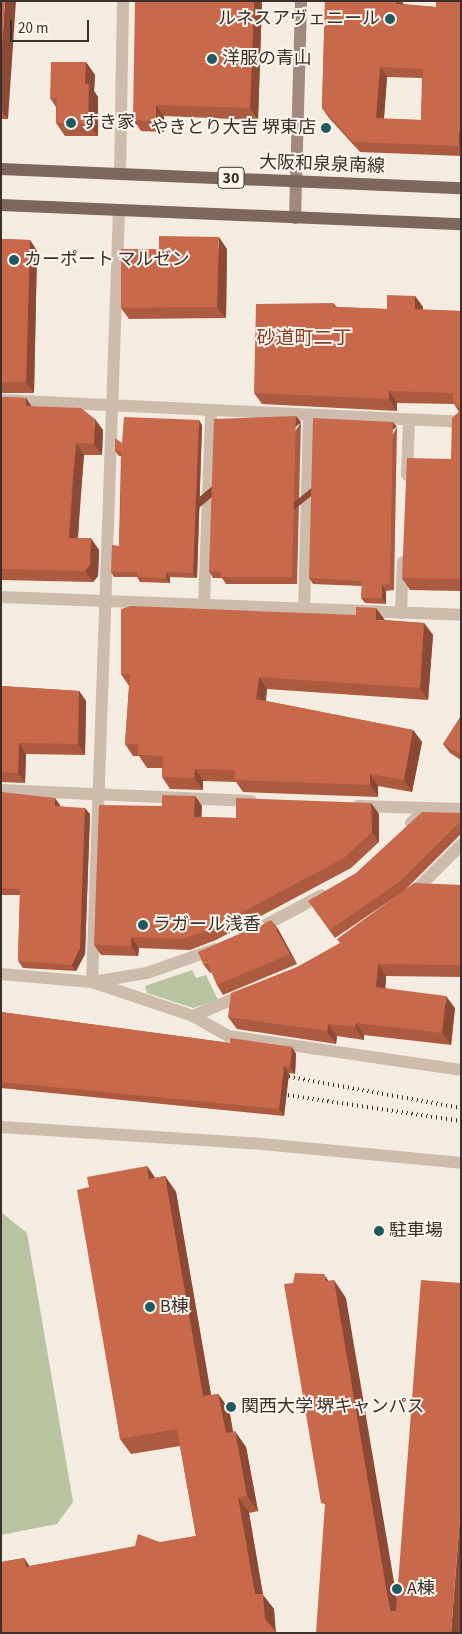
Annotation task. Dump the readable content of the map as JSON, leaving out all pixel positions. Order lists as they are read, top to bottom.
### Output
{
  "streets": {
    "main road": ["大阪和泉泉南線", "30"]
  },
  "districts": ["砂道町二丁"],
  "places": [
    "ルネスアヴェニール",
    "洋服の青山",
    "すき家",
    "やきとり大吉 堺東店",
    "カーポート マルゼン",
    "ラガール浅香",
    "駐車場",
    "B棟",
    "関西大学 堺キャンパス",
    "A棟"
  ],
  "scale_bar": "20 m"
}
